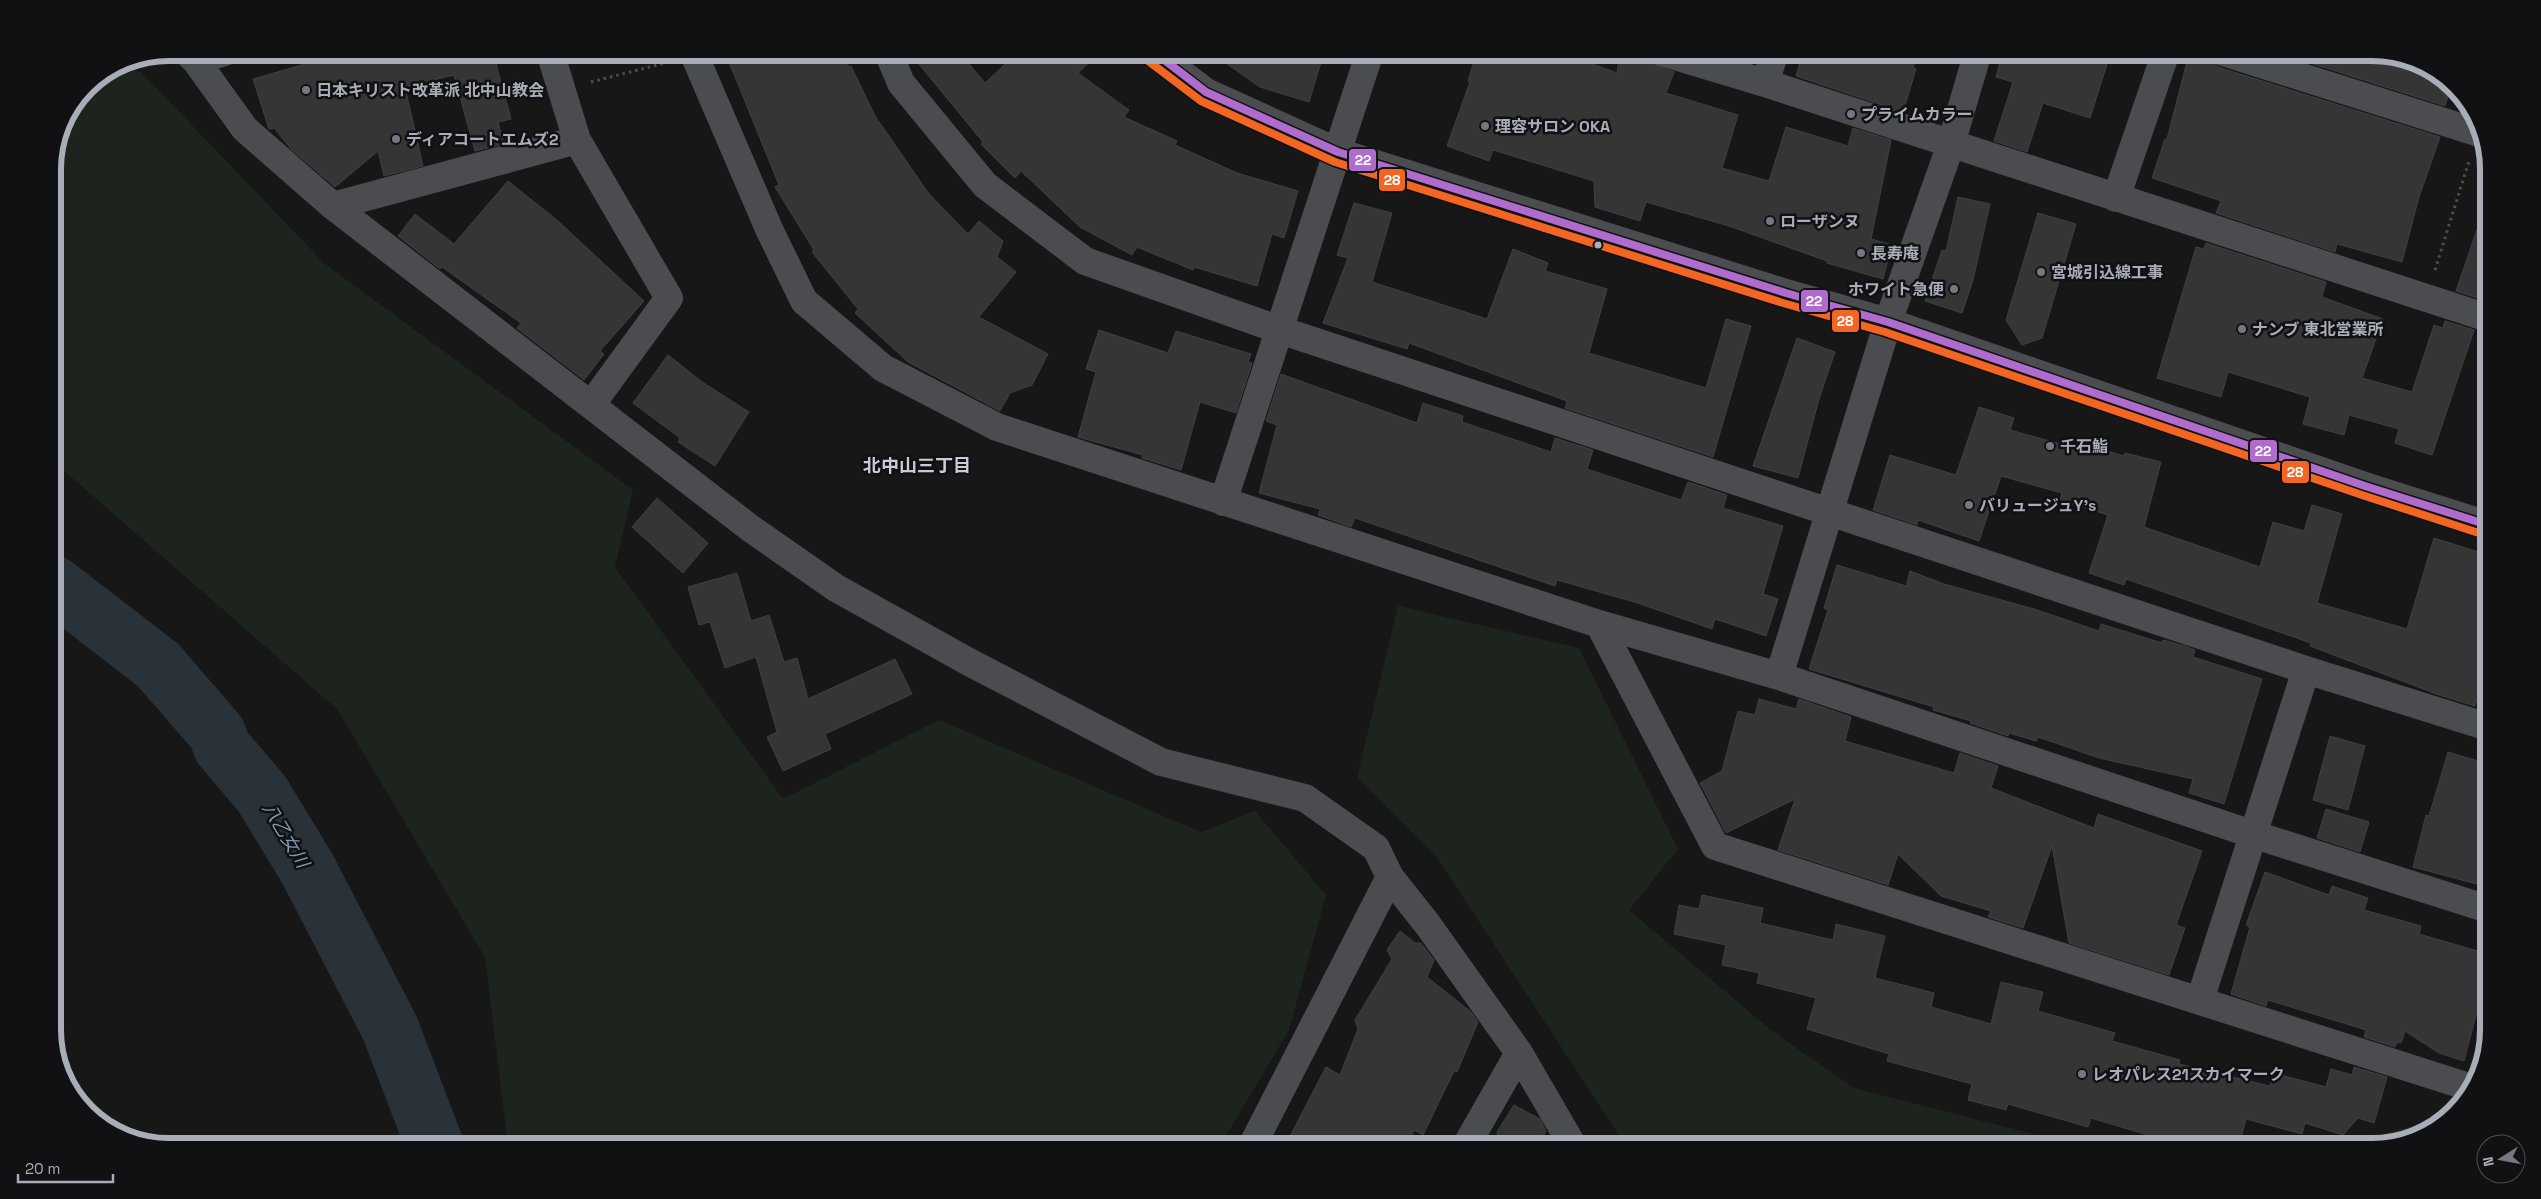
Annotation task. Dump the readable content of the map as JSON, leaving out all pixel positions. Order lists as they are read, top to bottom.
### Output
{
  "districts": ["北中山三丁目"],
  "water": ["八乙女川"],
  "places": [
    "日本キリスト改革派 北中山教会",
    "プライムカラー",
    "理容サロン OKA",
    "ディアコートエムズ2",
    "ローザンヌ",
    "長寿庵",
    "宮城引込線工事",
    "ホワイト急便",
    "ナンブ 東北営業所",
    "千石鮨",
    "バリュージュY's",
    "レオパレス21スカイマーク"
  ],
  "lines": ["transit line 22", "transit line 28"],
  "scale_bar": "20 m",
  "north": "left"
}
